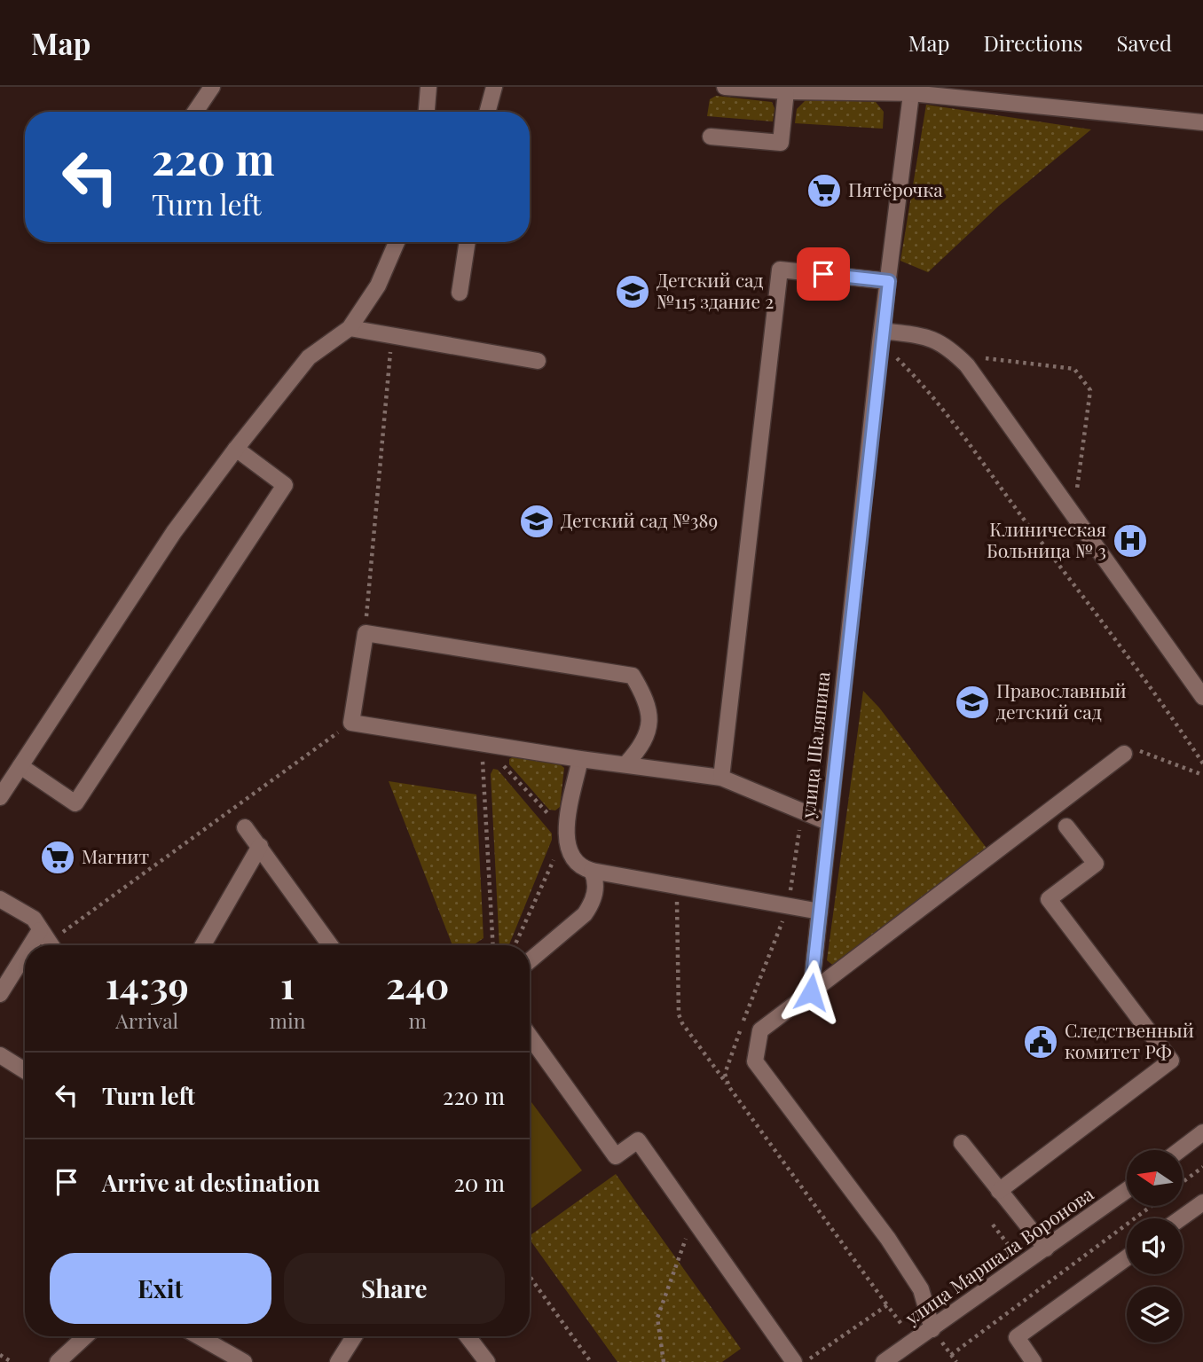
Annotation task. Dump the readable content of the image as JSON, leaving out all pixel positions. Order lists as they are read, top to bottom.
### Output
{
  "streets": {
    "street": ["улица Шаляпина", "улица Маршала Воронова"]
  },
  "places": {
    "supermarket": ["Пятёрочка", "Магнит"],
    "school or university": ["Детский сад №115 здание 2", "Детский сад №389", "Православный детский сад"],
    "hospital": ["Клиническая Больница № 3"],
    "public building": ["Следственный комитет РФ"]
  },
  "north": "left",
  "page": {
    "header": "Map",
    "nav": ["Map", "Directions", "Saved"],
    "turn": ["220 m", "Turn left"],
    "eta": [
      "14:39",
      "Arrival",
      "1",
      "min",
      "240",
      "m"
    ],
    "list": [
      {
        "name": "Turn left",
        "value": "220 m"
      },
      {
        "name": "Arrive at destination",
        "value": "20 m"
      }
    ],
    "buttons": ["Exit", "Share"]
  }
}
